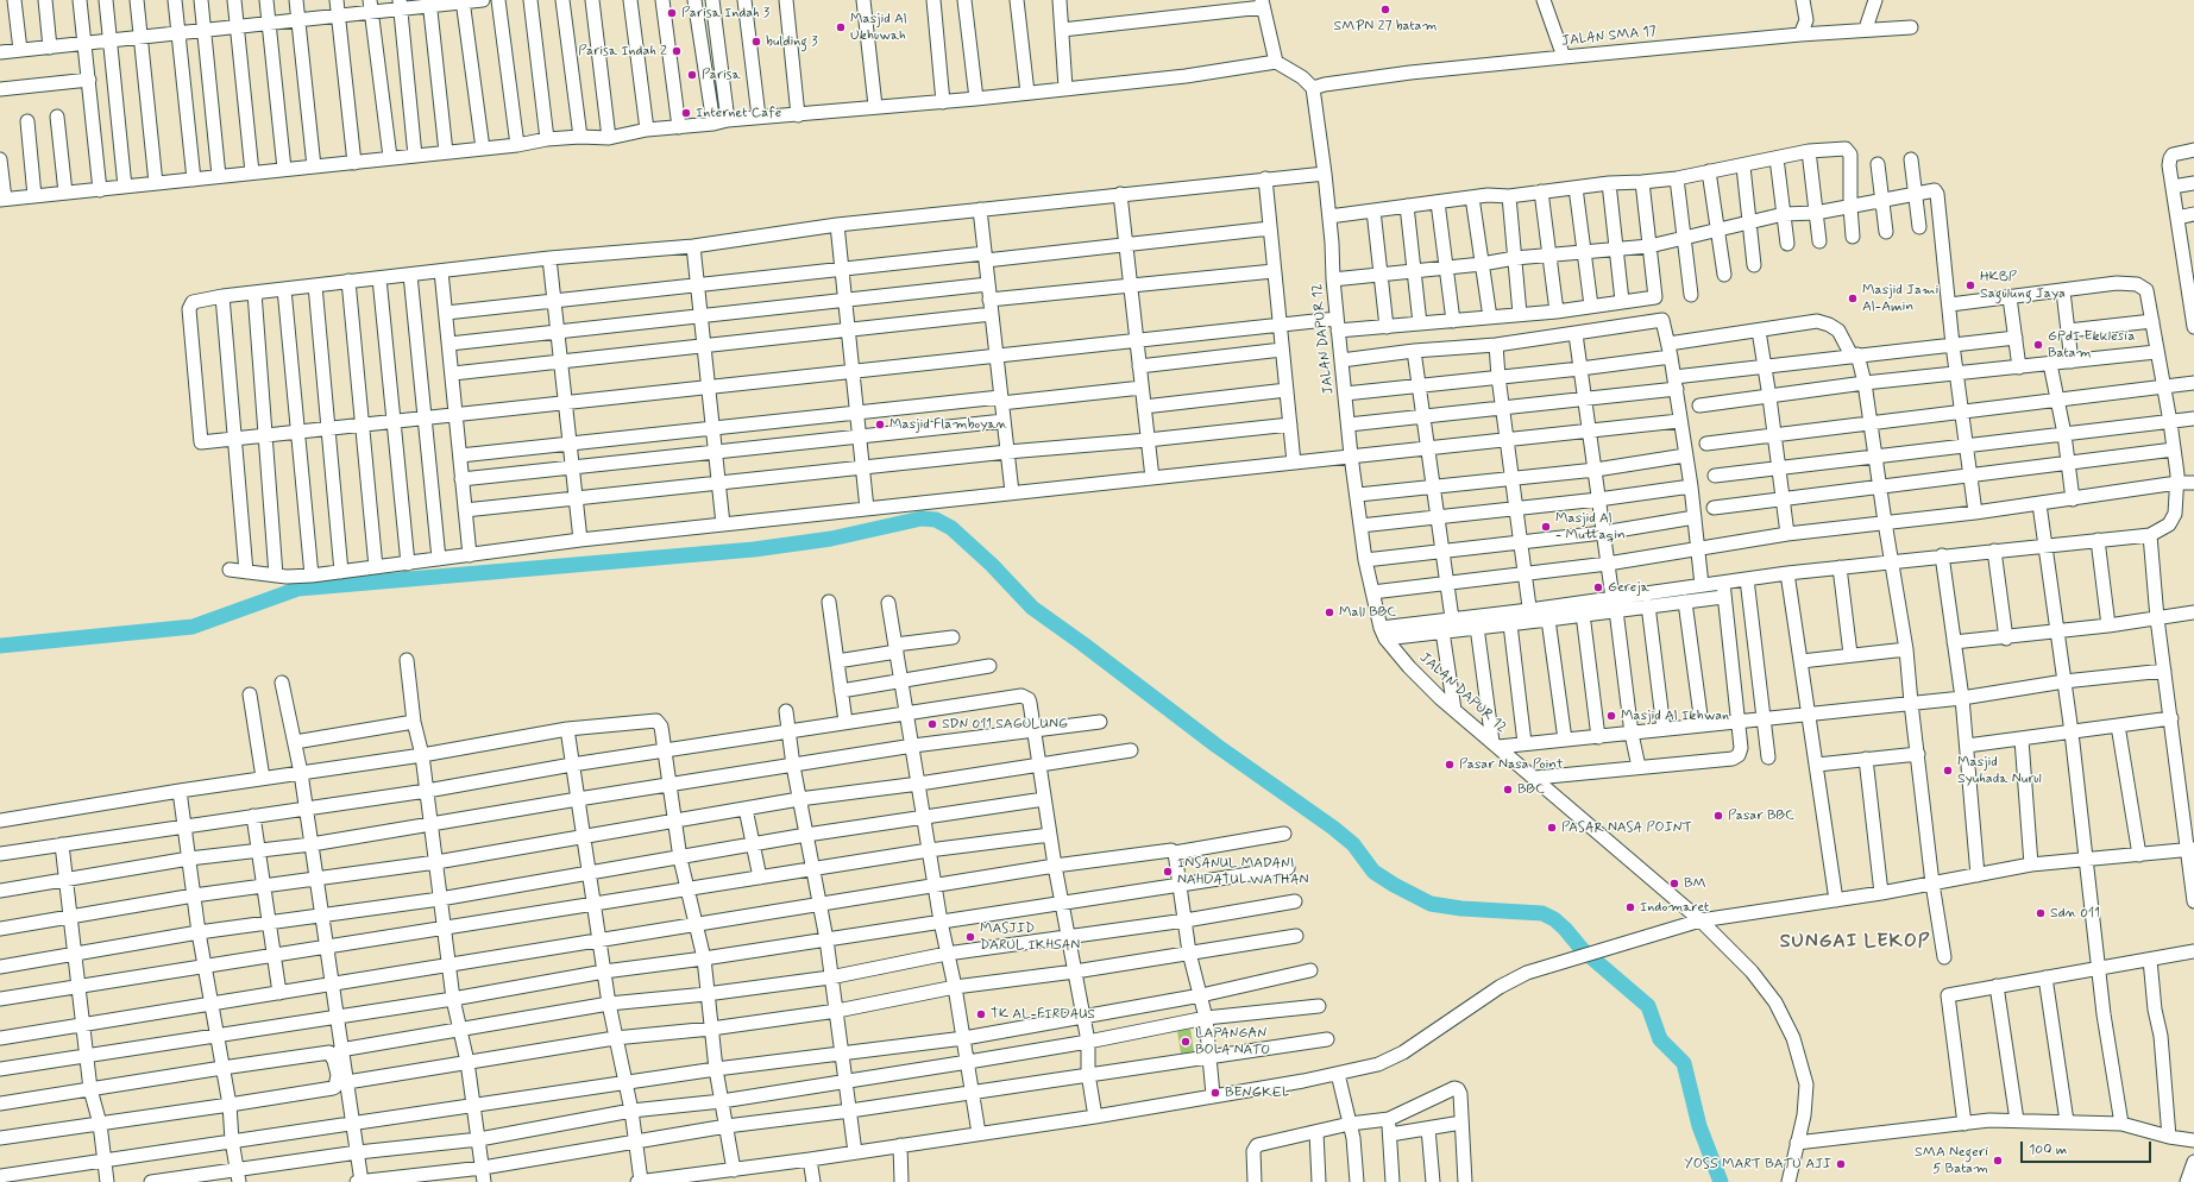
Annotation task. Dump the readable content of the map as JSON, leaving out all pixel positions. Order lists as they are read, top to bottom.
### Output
{
  "streets": {
    "street": ["JALAN SMA 17", "JALAN DAPUR 12"]
  },
  "crossings": [
    ["JALAN SMA 17", "JALAN DAPUR 12"]
  ],
  "districts": ["SUNGAI LEKOP"],
  "places": [
    "SMPN 27 batam",
    "Parisa Indah 3",
    "Masjid Al Ukhuwah",
    "bulding 3",
    "Parisa Indah 2",
    "Parisa",
    "Internet Cafe",
    "HKBP Sagulung Jaya",
    "Masjid Jami Al-Amin",
    "GPdI Ekklesia Batam",
    "Masjid Flamboyan",
    "Masjid Al - Muttaqin",
    "Gereja",
    "Mall BBC",
    "Masjid Al Ikhwan",
    "SDN 011 SAGULUNG",
    "Pasar Nasa Point",
    "Masjid Syuhada Nurul",
    "BBC",
    "Pasar BBC",
    "PASAR NASA POINT",
    "INSANUL MADANI NAHDATUL WATHAN",
    "BM",
    "Indomaret",
    "Sdn 011",
    "MASJID DARUL IKHSAN",
    "TK AL-FIRDAUS",
    "LAPANGAN BOLA NATO",
    "BENGKEL",
    "SMA Negeri 5 Batam",
    "YOSS MART BATU AJI"
  ],
  "scale_bar": "100 m"
}
